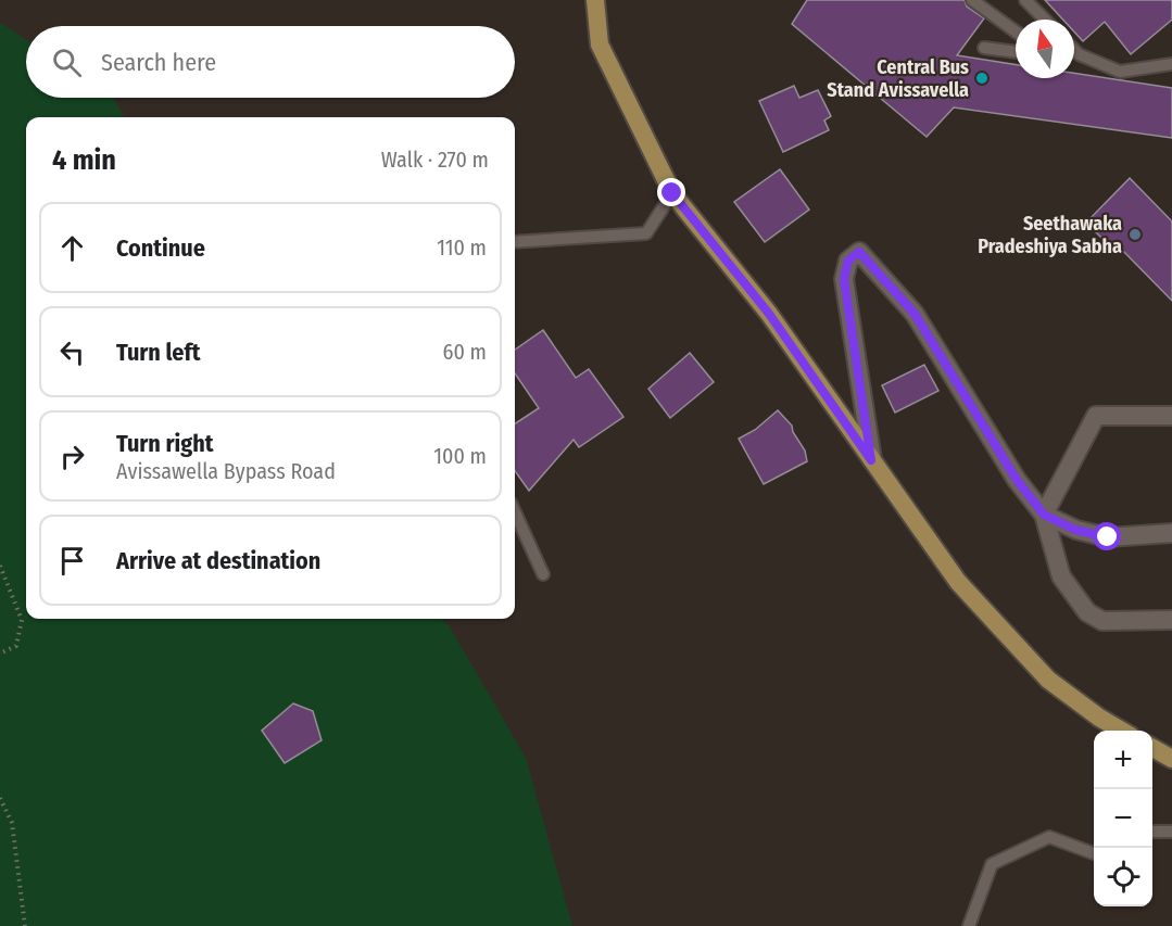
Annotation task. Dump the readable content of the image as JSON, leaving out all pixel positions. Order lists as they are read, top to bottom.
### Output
{
  "places": ["Central Bus Stand Avissavella", "Seethawaka Pradeshiya Sabha"],
  "north": "top",
  "page": {
    "search": "Search here",
    "heading": ["4 min", "Walk · 270 m"],
    "list": [
      ["Continue", "110 m"],
      ["Turn left", "60 m"],
      ["Turn right", "Avissawella Bypass Road", "100 m"],
      "Arrive at destination"
    ],
    "map_buttons": ["+", "−"]
  }
}
